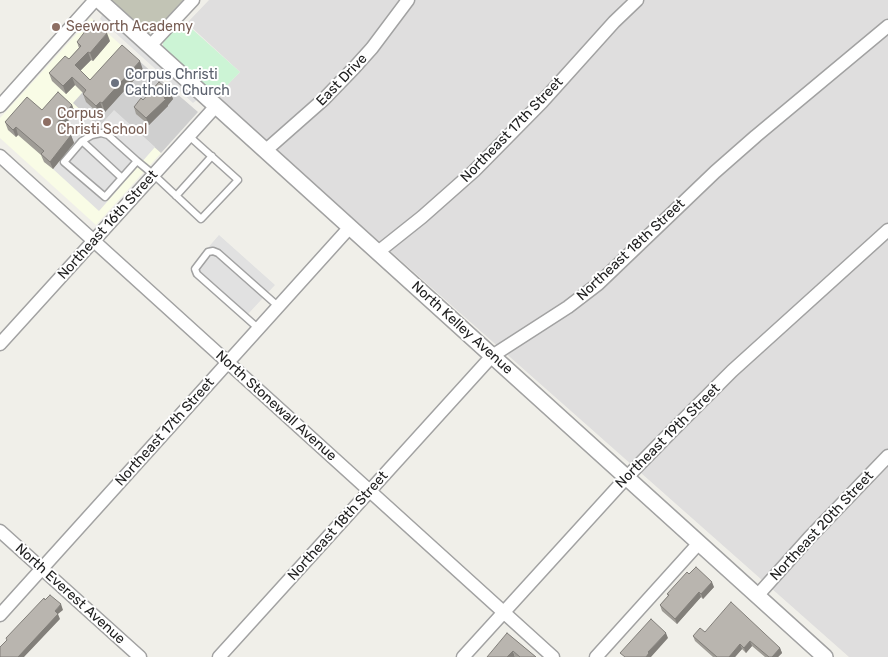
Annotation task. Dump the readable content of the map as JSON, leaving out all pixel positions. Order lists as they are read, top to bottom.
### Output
{
  "streets": {
    "street": [
      "East Drive",
      "Northeast 17th Street",
      "Northeast 16th Street",
      "Northeast 18th Street",
      "North Kelley Avenue",
      "North Stonewall Avenue",
      "Northeast 19th Street",
      "Northeast 20th Street",
      "North Everest Avenue"
    ]
  },
  "crossings": [
    ["East Drive", "North Kelley Avenue"],
    ["Northeast 17th Street", "North Kelley Avenue"],
    ["Northeast 17th Street", "North Stonewall Avenue"],
    ["Northeast 17th Street", "North Everest Avenue"],
    ["Northeast 16th Street", "North Kelley Avenue"],
    ["Northeast 16th Street", "North Stonewall Avenue"],
    ["Northeast 18th Street", "North Kelley Avenue"],
    ["Northeast 18th Street", "North Stonewall Avenue"],
    ["North Kelley Avenue", "Northeast 19th Street"],
    ["North Kelley Avenue", "Northeast 20th Street"],
    ["North Stonewall Avenue", "Northeast 19th Street"]
  ],
  "places": ["Seeworth Academy", "Corpus Christi Catholic Church", "Corpus Christi School"]
}
